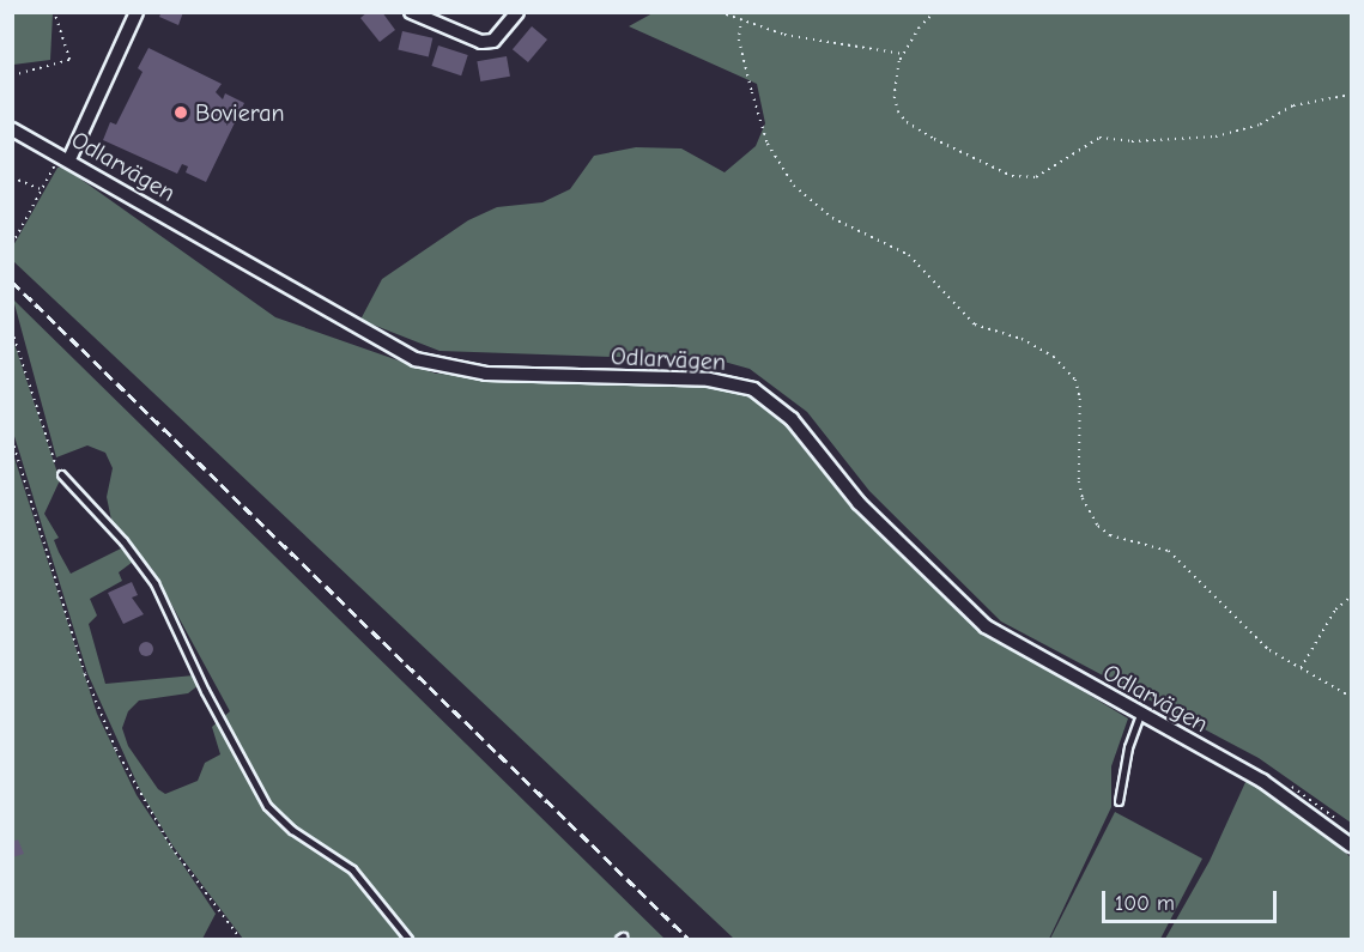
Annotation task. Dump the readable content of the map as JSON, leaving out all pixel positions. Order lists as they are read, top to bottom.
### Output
{
  "streets": {
    "street": ["Odlarvägen"]
  },
  "places": ["Bovieran"],
  "scale_bar": "100 m"
}
